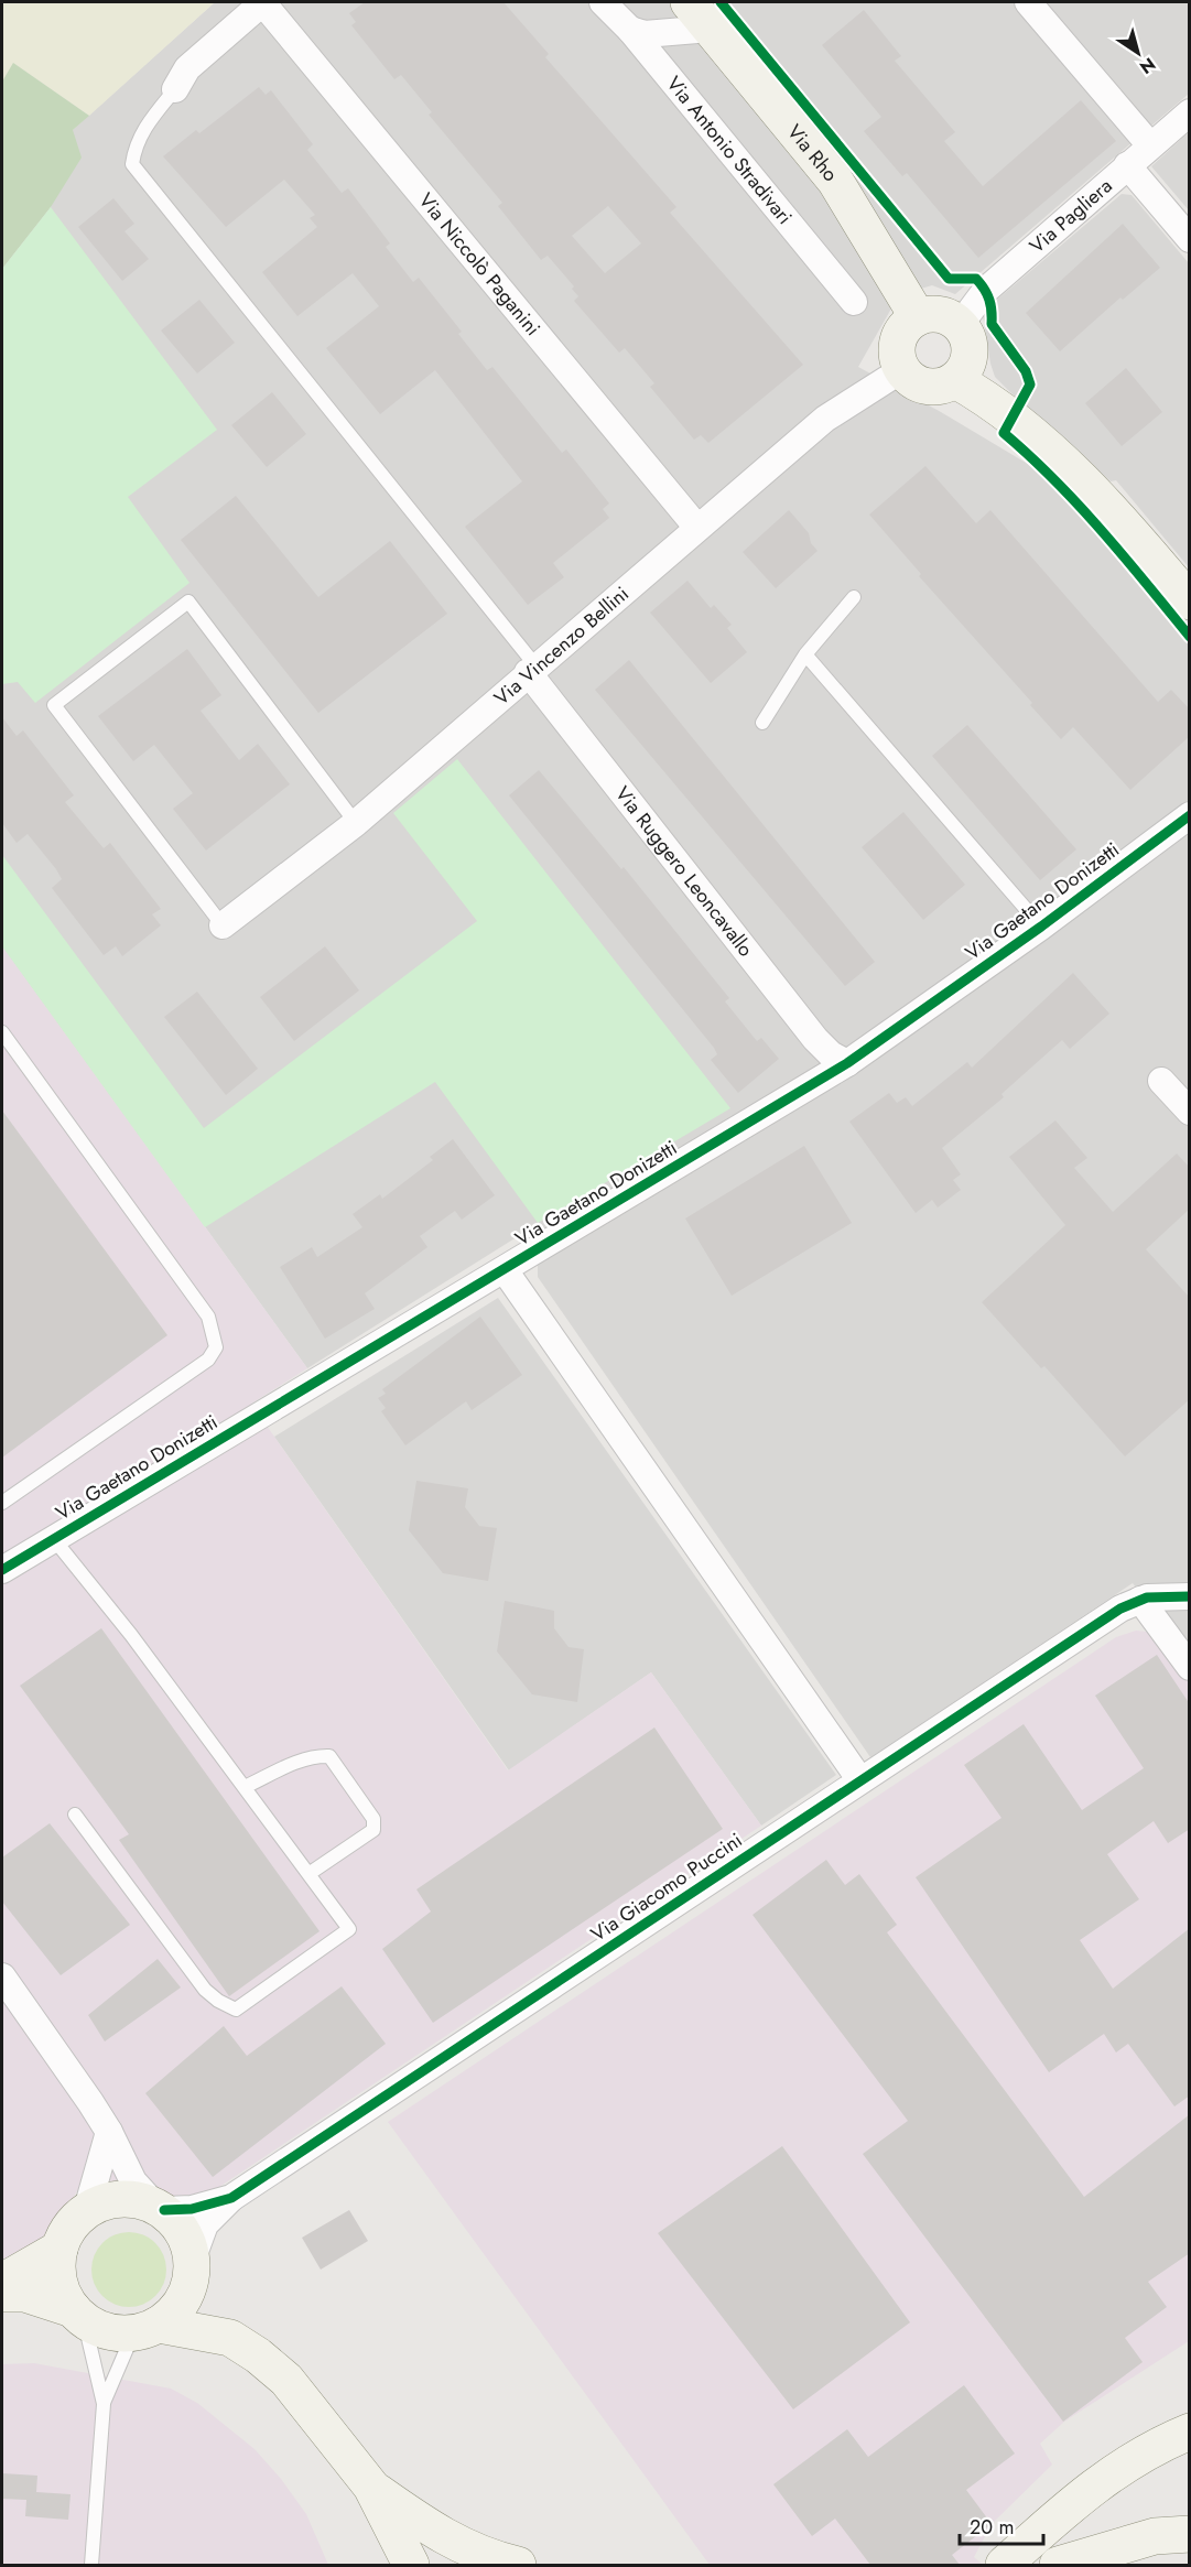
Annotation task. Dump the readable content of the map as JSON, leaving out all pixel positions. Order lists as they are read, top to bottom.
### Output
{
  "streets": {
    "main road": ["Via Rho"],
    "street": [
      "Via Antonio Stradivari",
      "Via Pagliera",
      "Via Niccolò Paganini",
      "Via Vincenzo Bellini",
      "Via Ruggero Leoncavallo",
      "Via Gaetano Donizetti",
      "Via Giacomo Puccini"
    ]
  },
  "crossings": [
    ["Via Rho", "Via Pagliera"],
    ["Via Rho", "Via Vincenzo Bellini"],
    ["Via Pagliera", "Via Vincenzo Bellini"],
    ["Via Niccolò Paganini", "Via Vincenzo Bellini"],
    ["Via Vincenzo Bellini", "Via Ruggero Leoncavallo"],
    ["Via Ruggero Leoncavallo", "Via Gaetano Donizetti"]
  ],
  "scale_bar": "20 m",
  "north": "bottom right"
}
